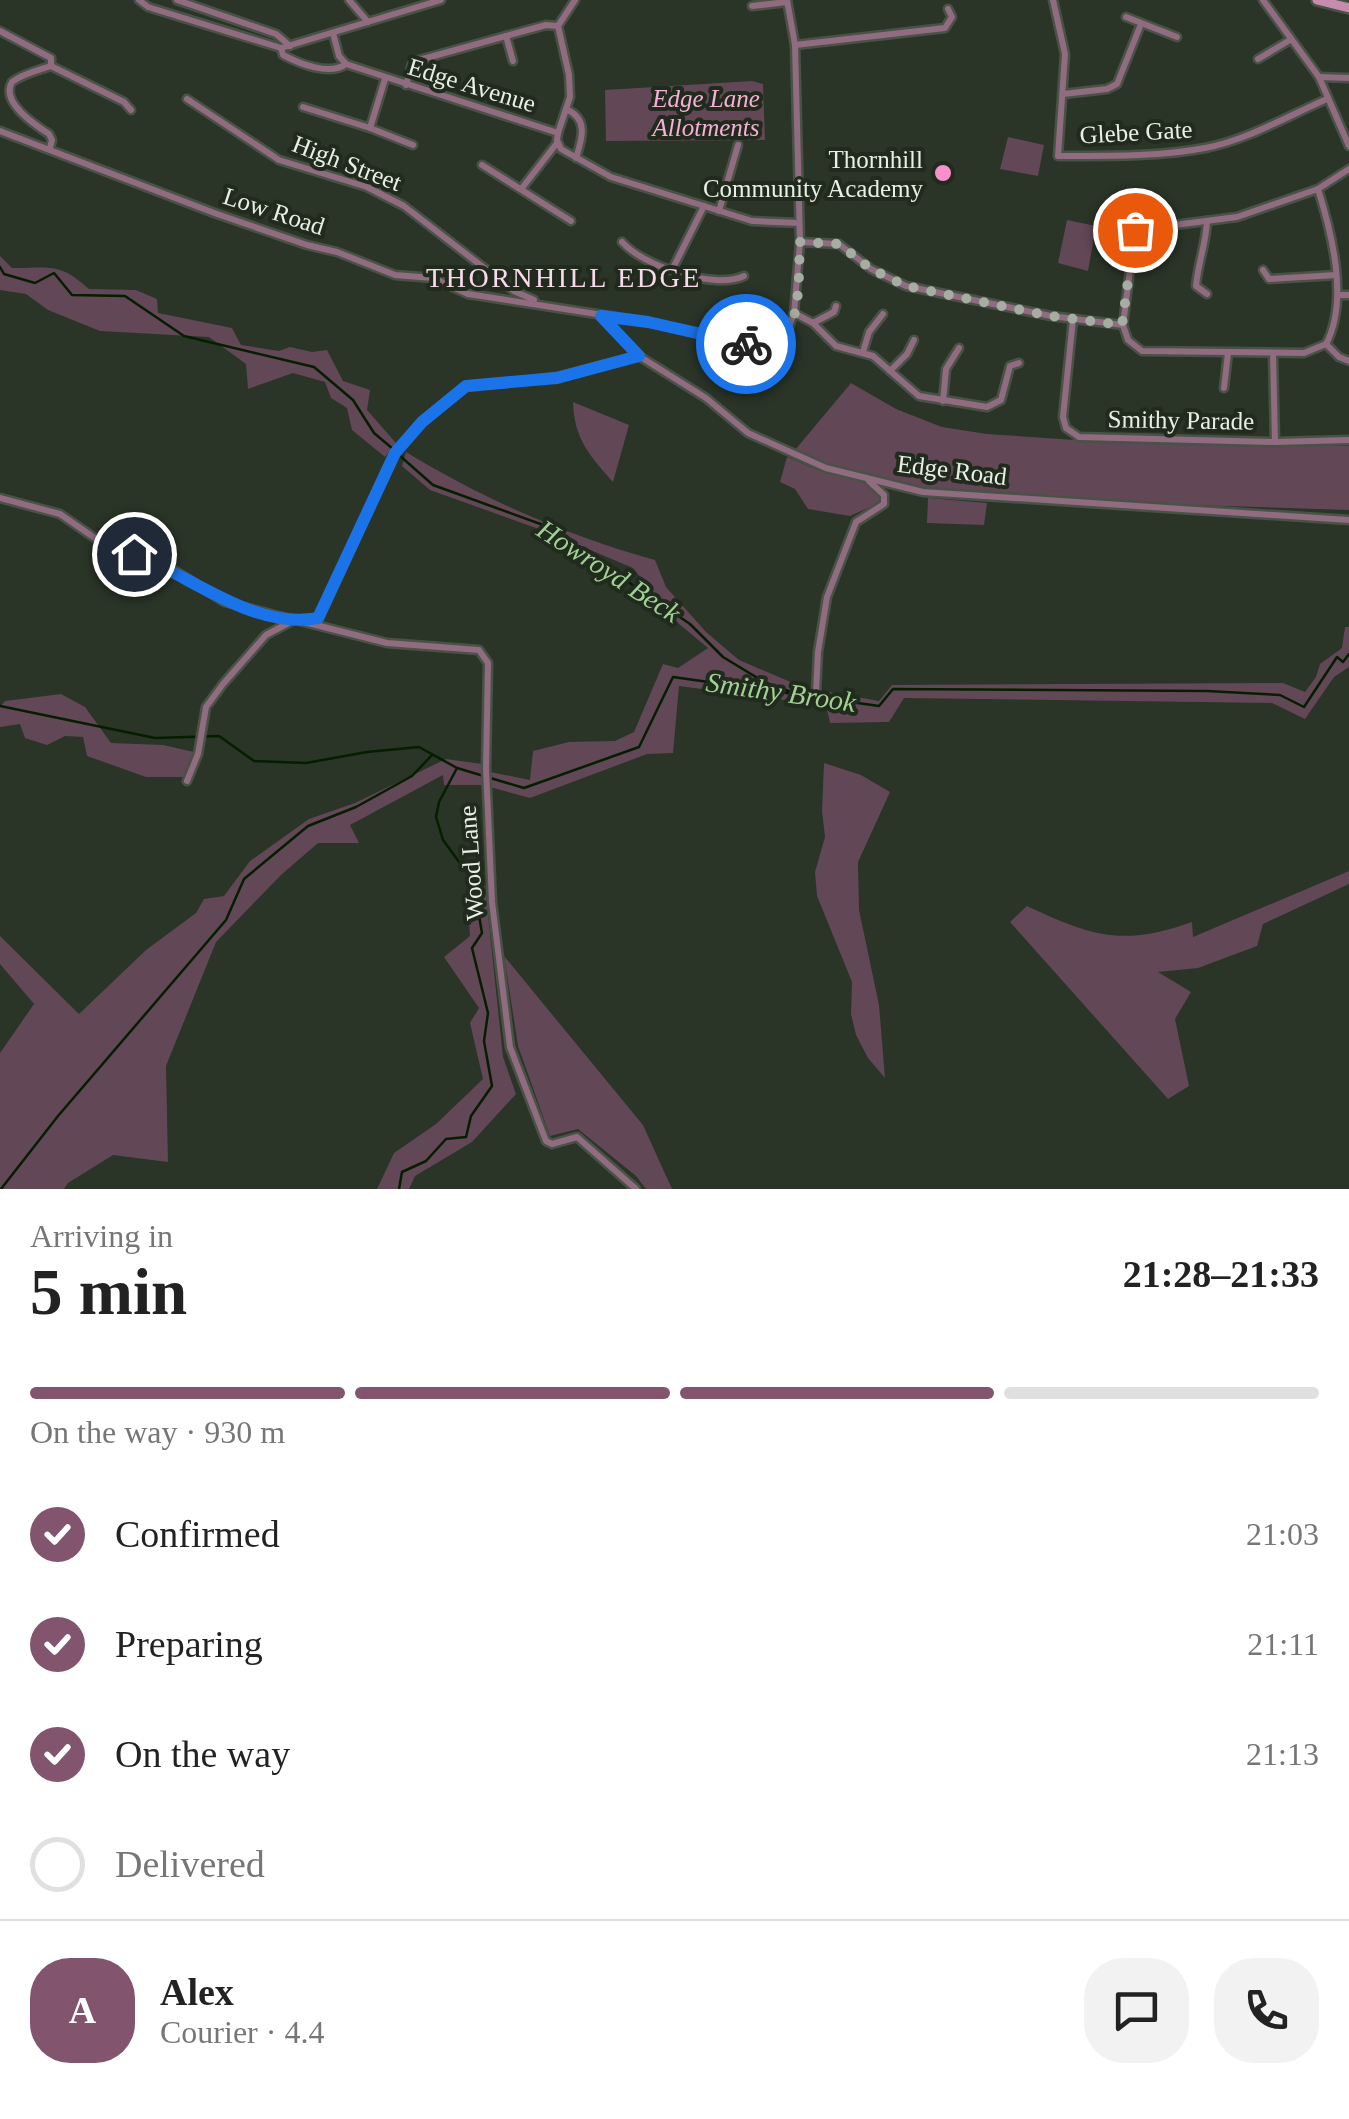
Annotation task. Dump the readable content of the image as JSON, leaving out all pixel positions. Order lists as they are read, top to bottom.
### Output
{
  "streets": {
    "street": [
      "Edge Avenue",
      "Glebe Gate",
      "High Street",
      "Low Road",
      "Smithy Parade",
      "Edge Road",
      "Wood Lane"
    ]
  },
  "crossings": [
    ["High Street", "Low Road"]
  ],
  "districts": ["THORNHILL EDGE"],
  "water": ["Howroyd Beck", "Smithy Brook"],
  "parks": ["Edge Lane Allotments"],
  "places": ["Thornhill Community Academy"],
  "page": {
    "heading": ["5 min", "Arriving in", "21:28–21:33"],
    "panel": ["Alex", "Courier · 4.4"],
    "bar": "On the way · 930 m",
    "list": [
      ["Confirmed", "21:03"],
      ["Preparing", "21:11"],
      ["On the way", "21:13"],
      "Delivered"
    ],
    "round": "A"
  }
}
